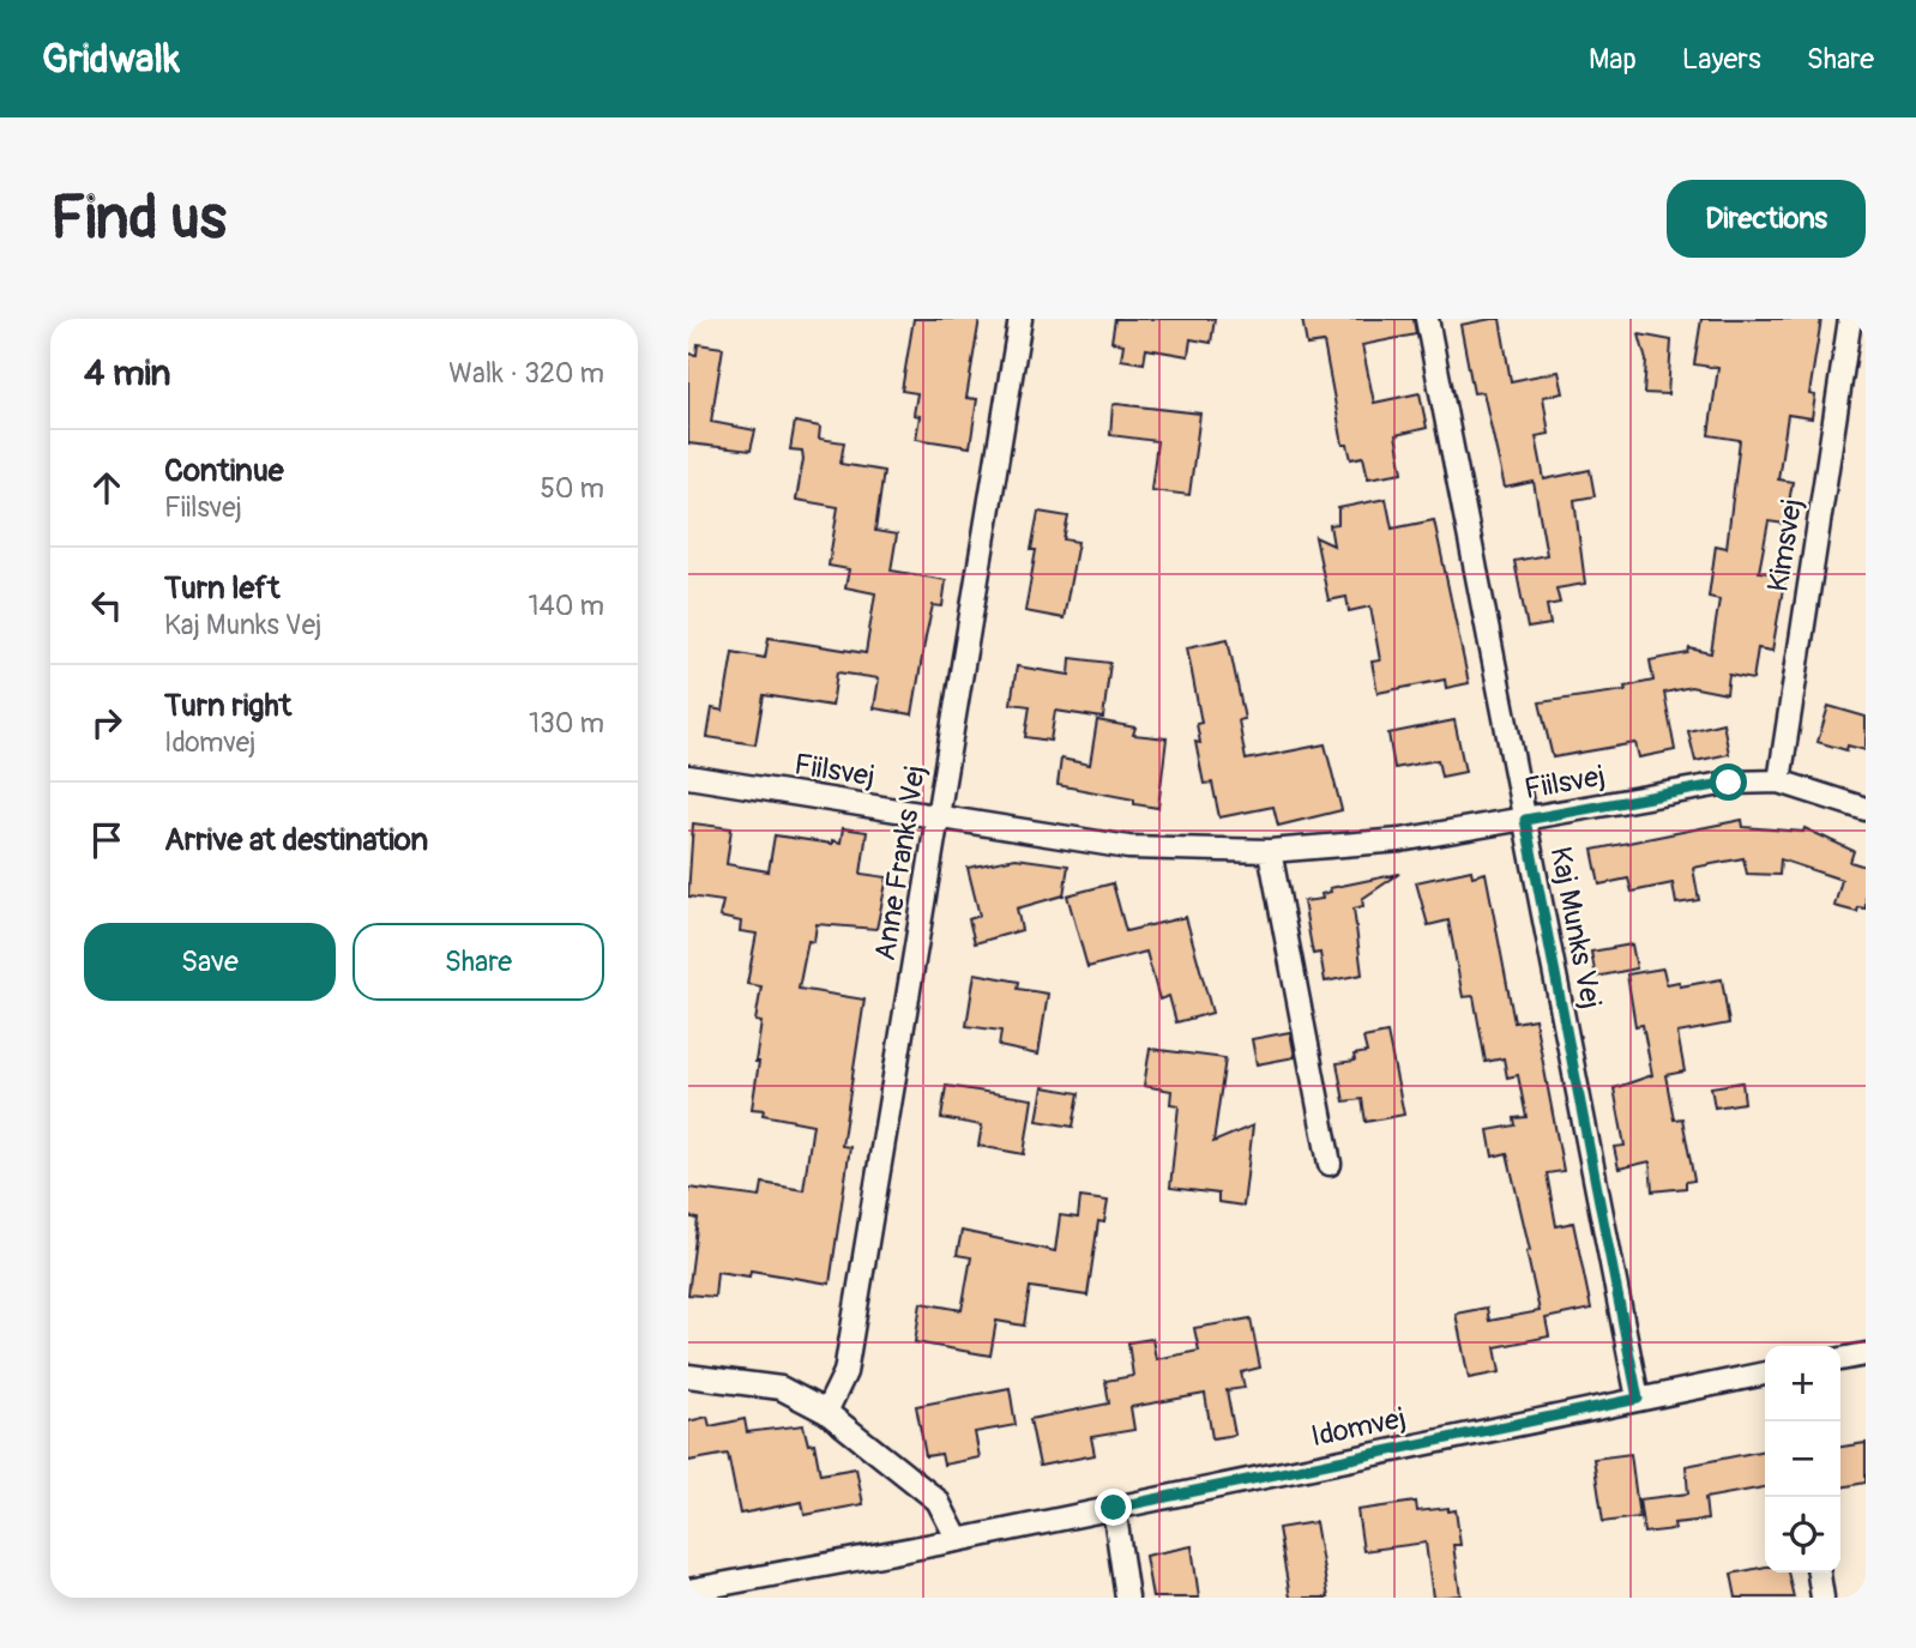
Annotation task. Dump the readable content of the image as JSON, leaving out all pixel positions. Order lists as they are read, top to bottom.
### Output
{
  "streets": {
    "street": [
      "Kimsvej",
      "Fiilsvej",
      "Anne Franks Vej",
      "Kaj Munks Vej",
      "Idomvej"
    ]
  },
  "crossings": [
    ["Kimsvej", "Fiilsvej"],
    ["Fiilsvej", "Anne Franks Vej"],
    ["Fiilsvej", "Kaj Munks Vej"],
    ["Kaj Munks Vej", "Idomvej"]
  ],
  "page": {
    "header": "Gridwalk",
    "nav": ["Map", "Layers", "Share"],
    "buttons": [
      "Directions",
      ["Save", "Share"]
    ],
    "title": "Find us",
    "heading": ["4 min", "Walk · 320 m"],
    "list": [
      ["Continue", "Fiilsvej", "50 m"],
      ["Turn left", "Kaj Munks Vej", "140 m"],
      ["Turn right", "Idomvej", "130 m"],
      "Arrive at destination"
    ],
    "map_buttons": ["+", "−"]
  }
}
